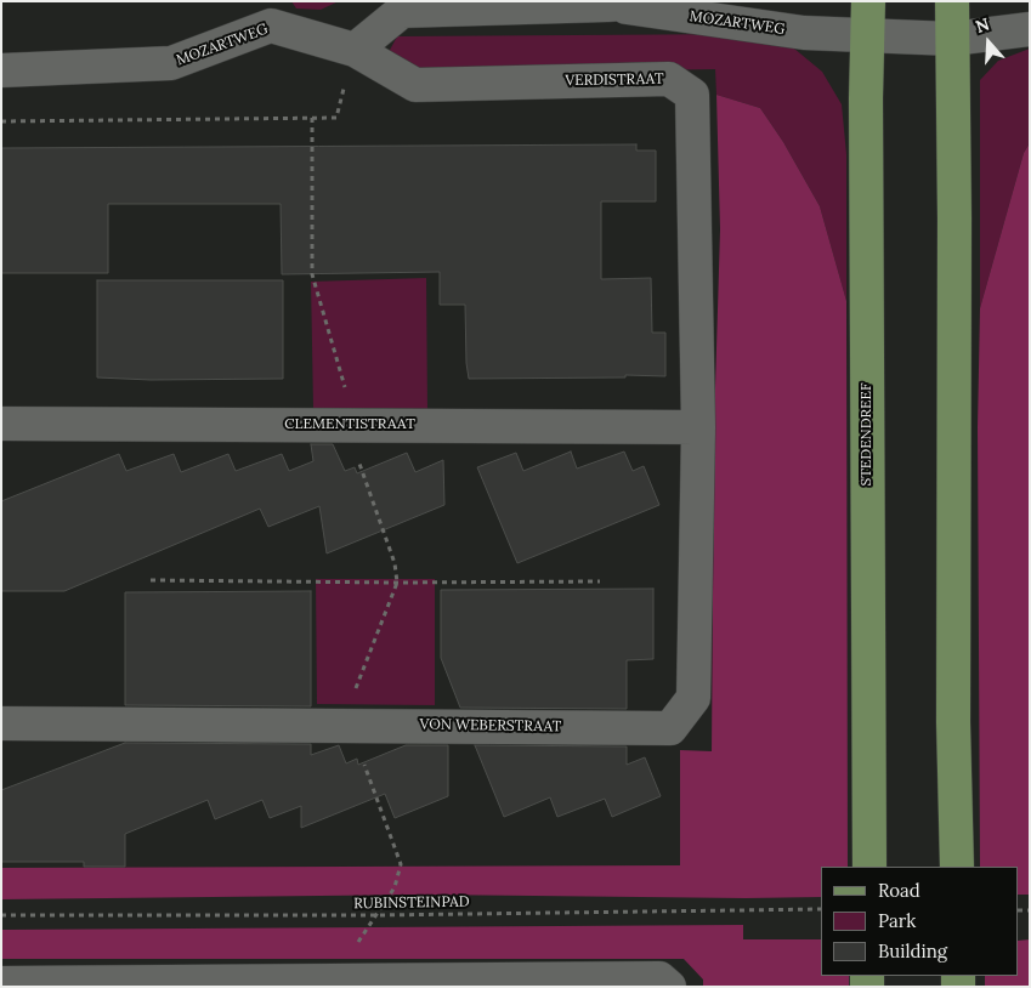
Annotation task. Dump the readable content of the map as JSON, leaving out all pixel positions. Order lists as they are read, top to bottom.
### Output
{
  "streets": {
    "main road": ["STEDENDREEF"],
    "street": [
      "MOZARTWEG",
      "VERDISTRAAT",
      "CLEMENTISTRAAT",
      "VON WEBERSTRAAT"
    ],
    "path": ["RUBINSTEINPAD"]
  },
  "crossings": [
    ["MOZARTWEG", "VERDISTRAAT"],
    ["MOZARTWEG", "STEDENDREEF"],
    ["VERDISTRAAT", "CLEMENTISTRAAT"],
    ["VERDISTRAAT", "VON WEBERSTRAAT"],
    ["CLEMENTISTRAAT", "VON WEBERSTRAAT"]
  ],
  "legend": ["Road", "Park", "Building"],
  "north": "top"
}
